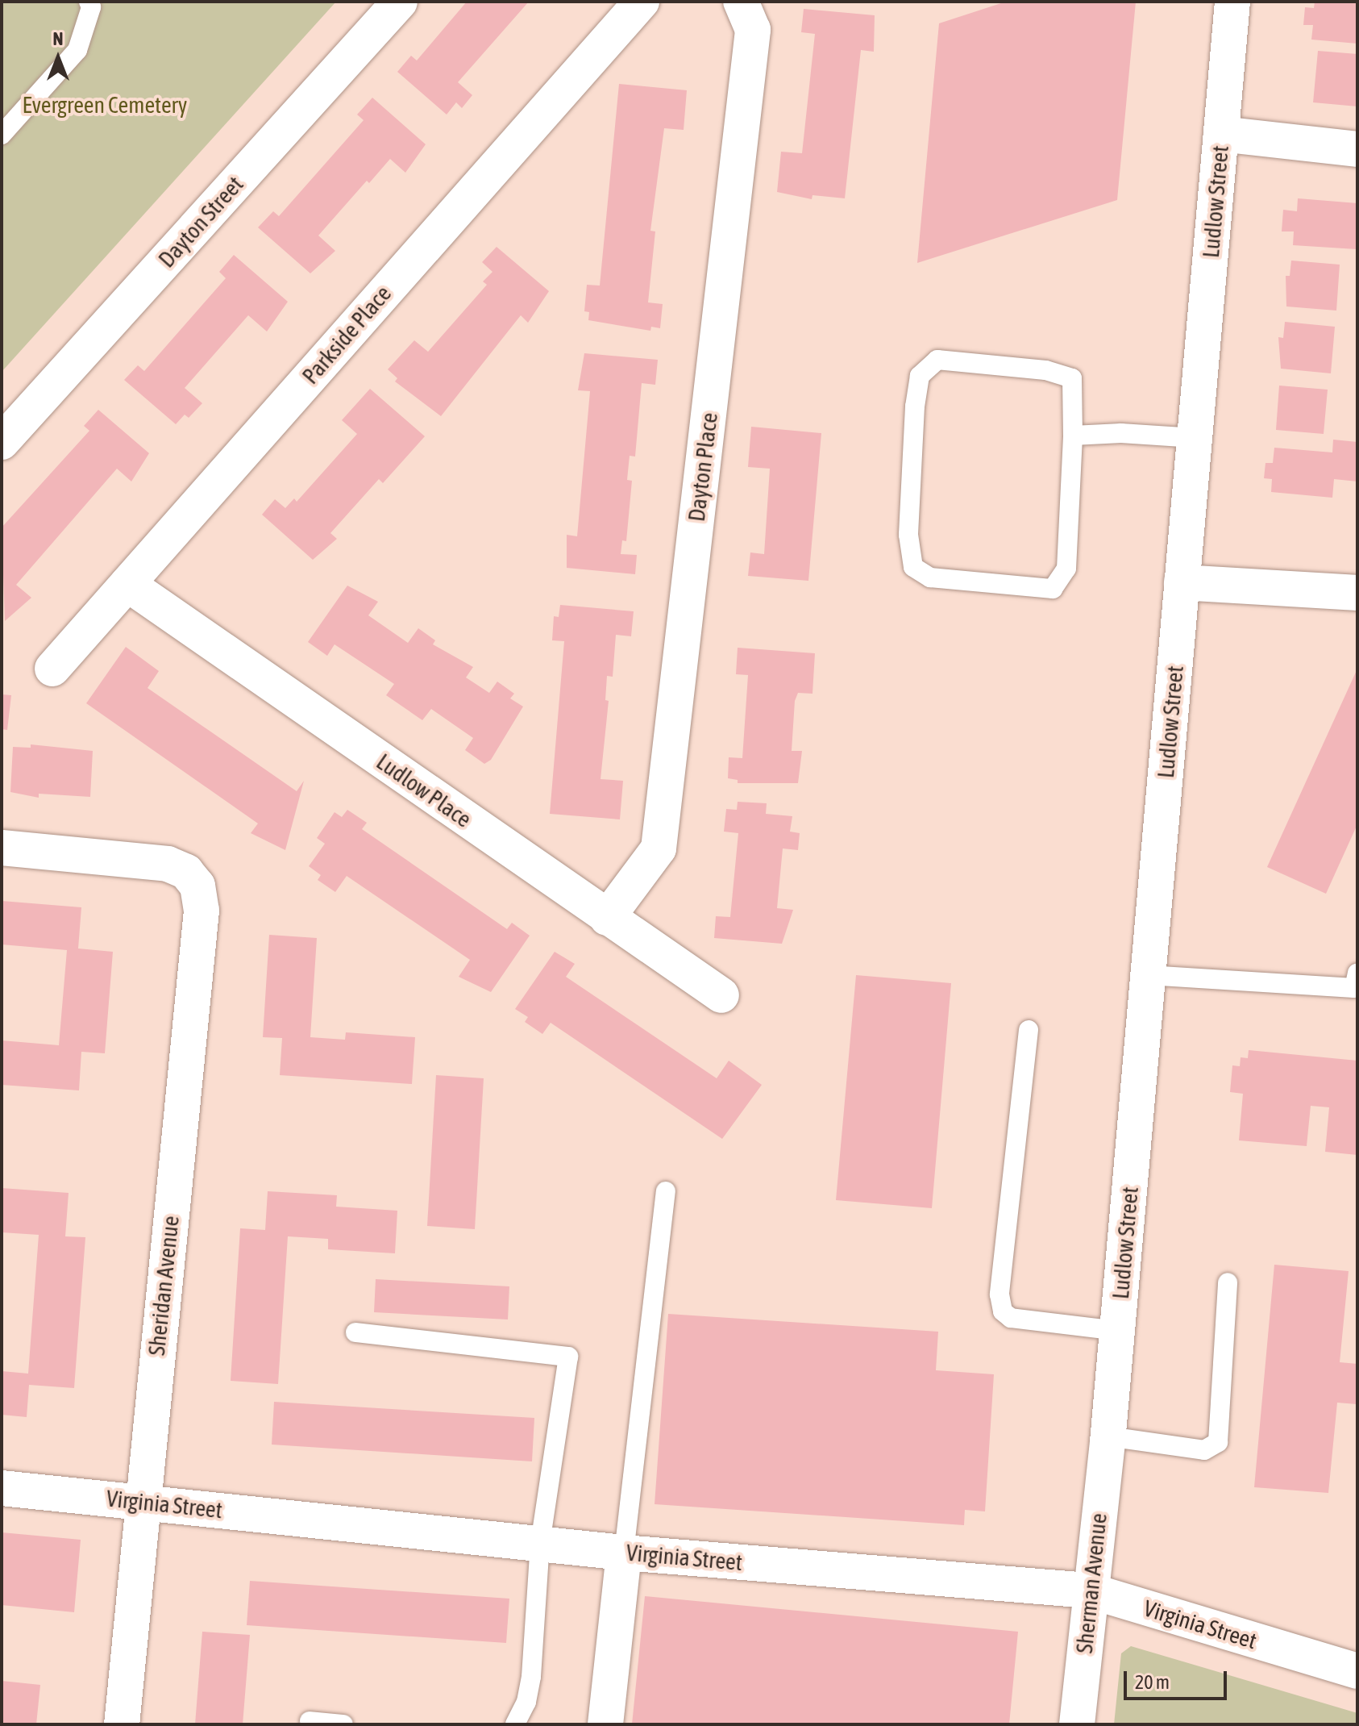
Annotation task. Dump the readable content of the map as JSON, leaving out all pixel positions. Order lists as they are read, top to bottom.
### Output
{
  "streets": {
    "street": [
      "Ludlow Street",
      "Dayton Street",
      "Parkside Place",
      "Dayton Place",
      "Ludlow Place",
      "Sheridan Avenue",
      "Virginia Street",
      "Sherman Avenue"
    ]
  },
  "crossings": [
    ["Ludlow Street", "Sherman Avenue"],
    ["Parkside Place", "Ludlow Place"],
    ["Dayton Place", "Ludlow Place"],
    ["Sheridan Avenue", "Virginia Street"],
    ["Virginia Street", "Sherman Avenue"]
  ],
  "parks": ["Evergreen Cemetery"],
  "scale_bar": "20 m",
  "north": "top"
}
